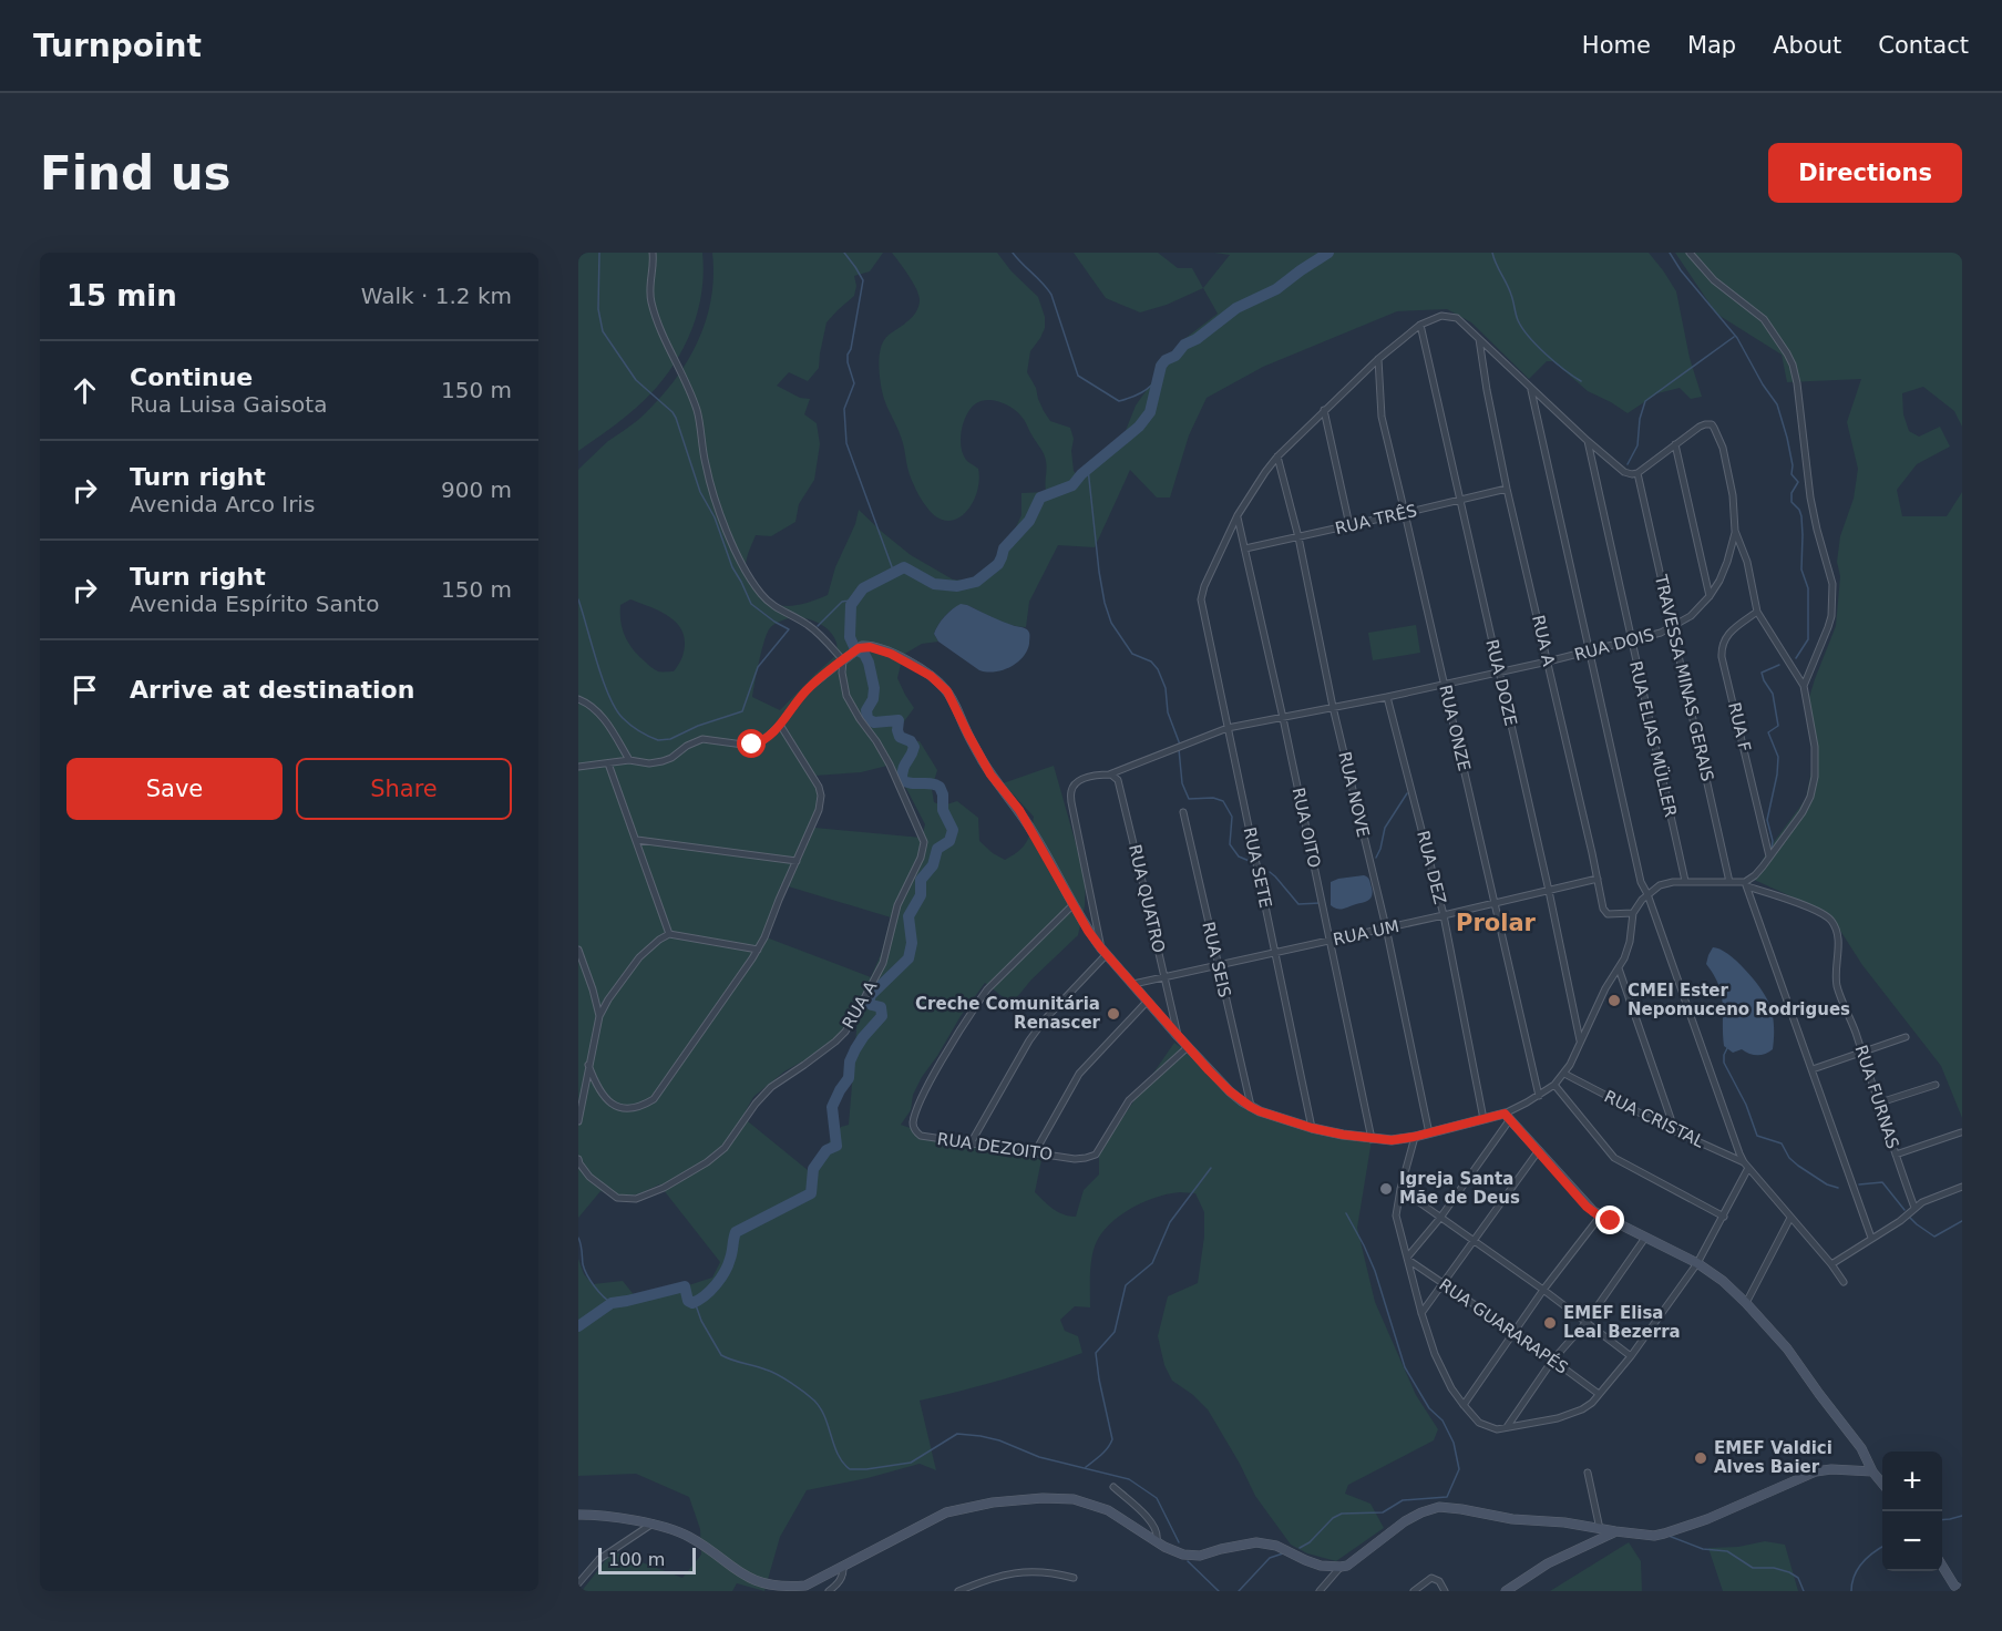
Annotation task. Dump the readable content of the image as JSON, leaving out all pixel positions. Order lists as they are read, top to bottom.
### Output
{
  "streets": {
    "street": [
      "RUA TRÊS",
      "RUA A",
      "RUA DOIS",
      "TRAVESSA MINAS GERAIS",
      "RUA DOZE",
      "RUA F",
      "RUA ONZE",
      "RUA ELIAS MÜLLER",
      "RUA NOVE",
      "RUA OITO",
      "RUA SETE",
      "RUA DEZ",
      "RUA QUATRO",
      "RUA UM",
      "RUA SEIS",
      "RUA FURNAS",
      "RUA CRISTAL",
      "RUA DEZOITO",
      "RUA GUARARAPÉS"
    ]
  },
  "crossings": [
    ["RUA TRÊS", "RUA A"],
    ["RUA TRÊS", "RUA DOZE"],
    ["RUA TRÊS", "RUA ONZE"],
    ["RUA TRÊS", "RUA NOVE"],
    ["RUA TRÊS", "RUA OITO"],
    ["RUA A", "RUA DOIS"],
    ["RUA A", "RUA UM"],
    ["RUA DOIS", "TRAVESSA MINAS GERAIS"],
    ["RUA DOIS", "RUA DOZE"],
    ["RUA DOIS", "RUA ONZE"],
    ["RUA DOIS", "RUA ELIAS MÜLLER"],
    ["RUA DOIS", "RUA NOVE"],
    ["RUA DOIS", "RUA OITO"],
    ["RUA DOIS", "RUA SETE"],
    ["RUA DOIS", "RUA DEZ"],
    ["RUA DOIS", "RUA QUATRO"],
    ["TRAVESSA MINAS GERAIS", "RUA FURNAS"],
    ["RUA DOZE", "RUA UM"],
    ["RUA ONZE", "RUA UM"],
    ["RUA ELIAS MÜLLER", "RUA FURNAS"],
    ["RUA NOVE", "RUA UM"],
    ["RUA OITO", "RUA SETE"],
    ["RUA OITO", "RUA UM"],
    ["RUA SETE", "RUA UM"],
    ["RUA DEZ", "RUA UM"],
    ["RUA QUATRO", "RUA UM"],
    ["RUA UM", "RUA SEIS"]
  ],
  "districts": ["Prolar"],
  "places": [
    "CMEI Ester Nepomuceno Rodrigues",
    "Creche Comunitária Renascer",
    "Igreja Santa Mãe de Deus",
    "EMEF Elisa Leal Bezerra",
    "EMEF Valdici Alves Baier"
  ],
  "scale_bar": "100 m",
  "page": {
    "header": "Turnpoint",
    "nav": [
      "Home",
      "Map",
      "About",
      "Contact"
    ],
    "buttons": [
      "Directions",
      ["Save", "Share"]
    ],
    "title": "Find us",
    "heading": ["15 min", "Walk · 1.2 km"],
    "list": [
      ["Continue", "Rua Luisa Gaisota", "150 m"],
      ["Turn right", "Avenida Arco Iris", "900 m"],
      ["Turn right", "Avenida Espírito Santo", "150 m"],
      "Arrive at destination"
    ],
    "map_buttons": ["+", "−"],
    "scale": "100 m"
  }
}
